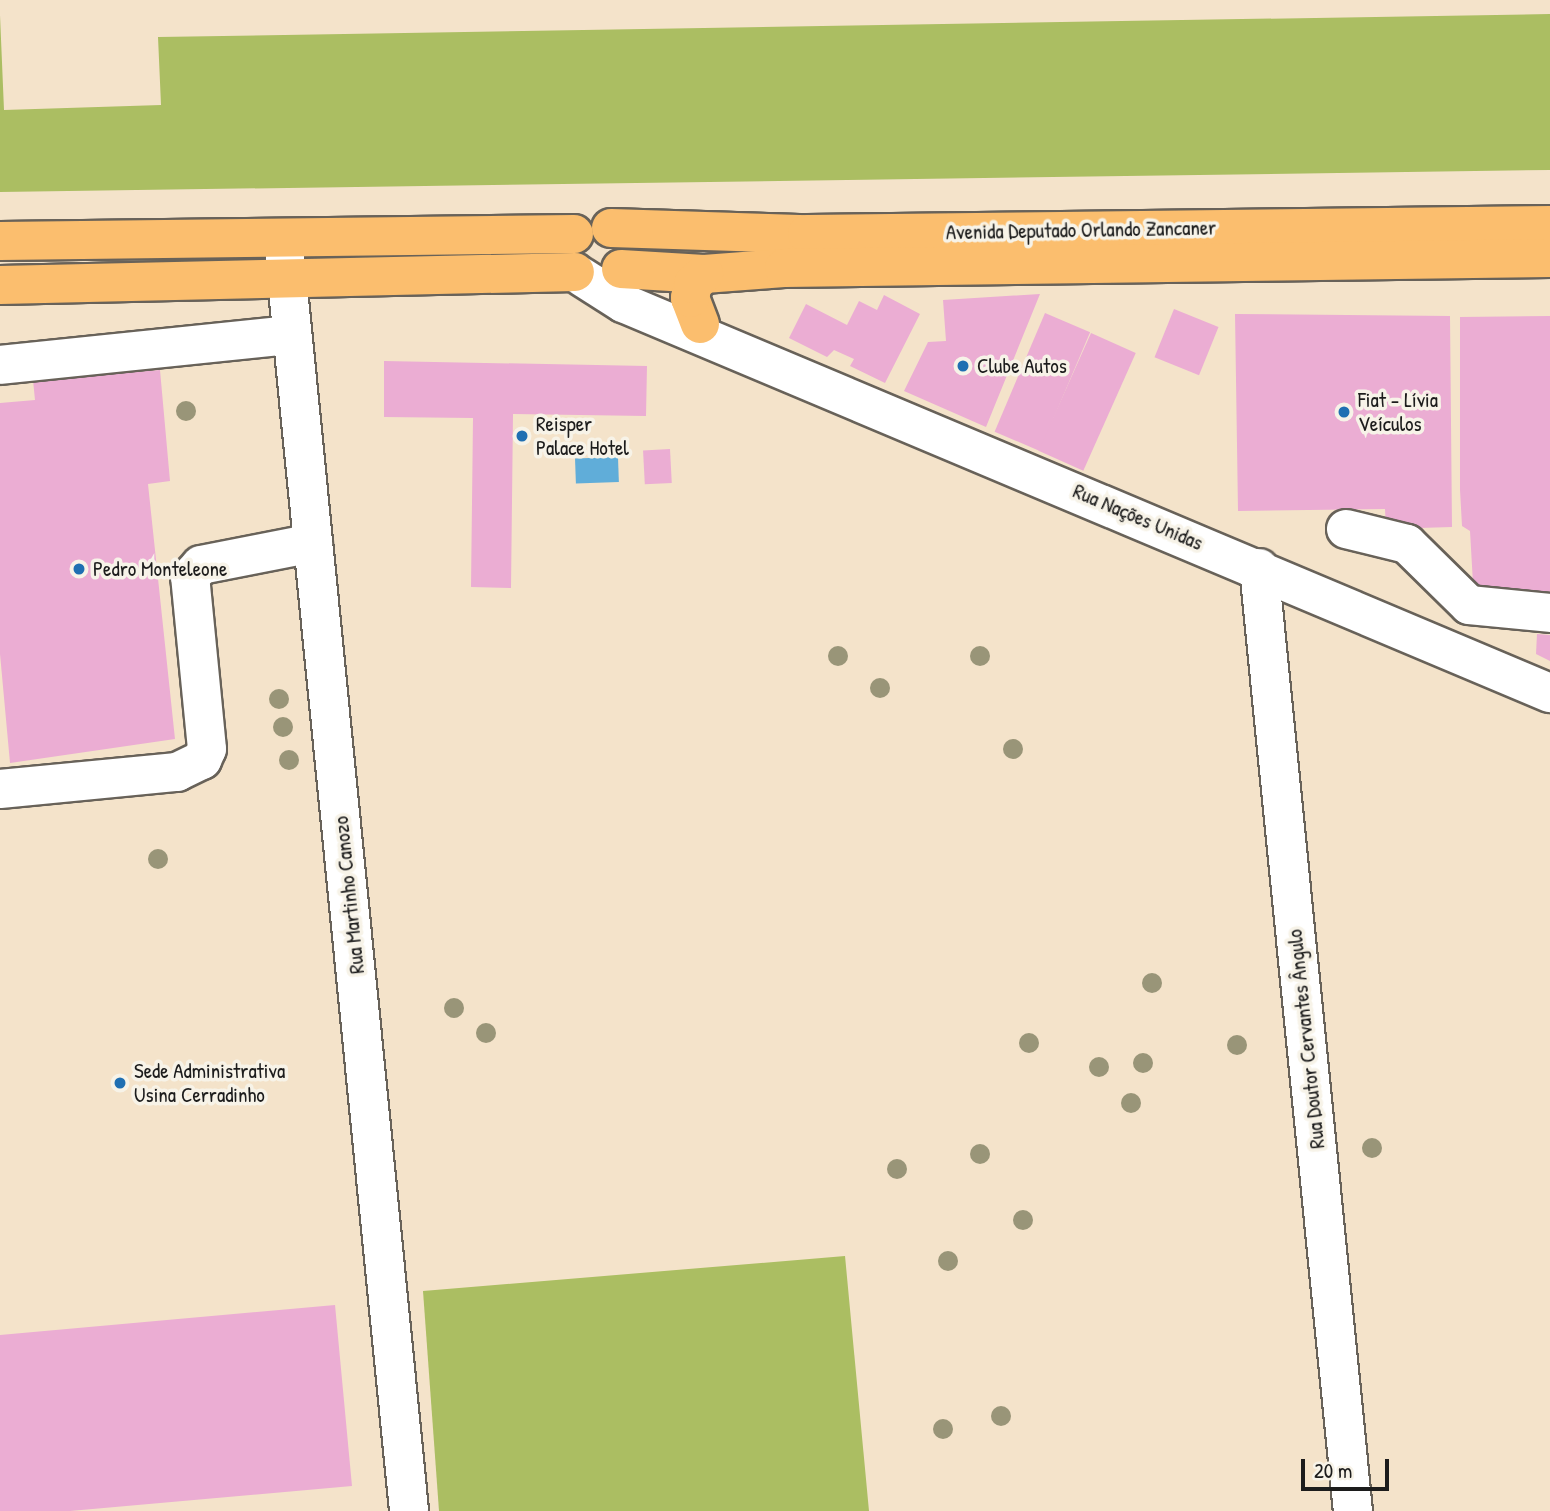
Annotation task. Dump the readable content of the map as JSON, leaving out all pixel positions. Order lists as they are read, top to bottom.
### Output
{
  "streets": {
    "main road": ["Avenida Deputado Orlando Zancaner"],
    "street": ["Rua Nações Unidas", "Rua Martinho Canozo", "Rua Doutor Cervantes Ângulo"]
  },
  "crossings": [
    ["Avenida Deputado Orlando Zancaner", "Rua Nações Unidas"],
    ["Avenida Deputado Orlando Zancaner", "Rua Martinho Canozo"],
    ["Rua Nações Unidas", "Rua Doutor Cervantes Ângulo"]
  ],
  "places": [
    "Clube Autos",
    "Fiat - Lívia Veículos",
    "Reisper Palace Hotel",
    "Pedro Monteleone",
    "Sede Administrativa Usina Cerradinho"
  ],
  "scale_bar": "20 m"
}
